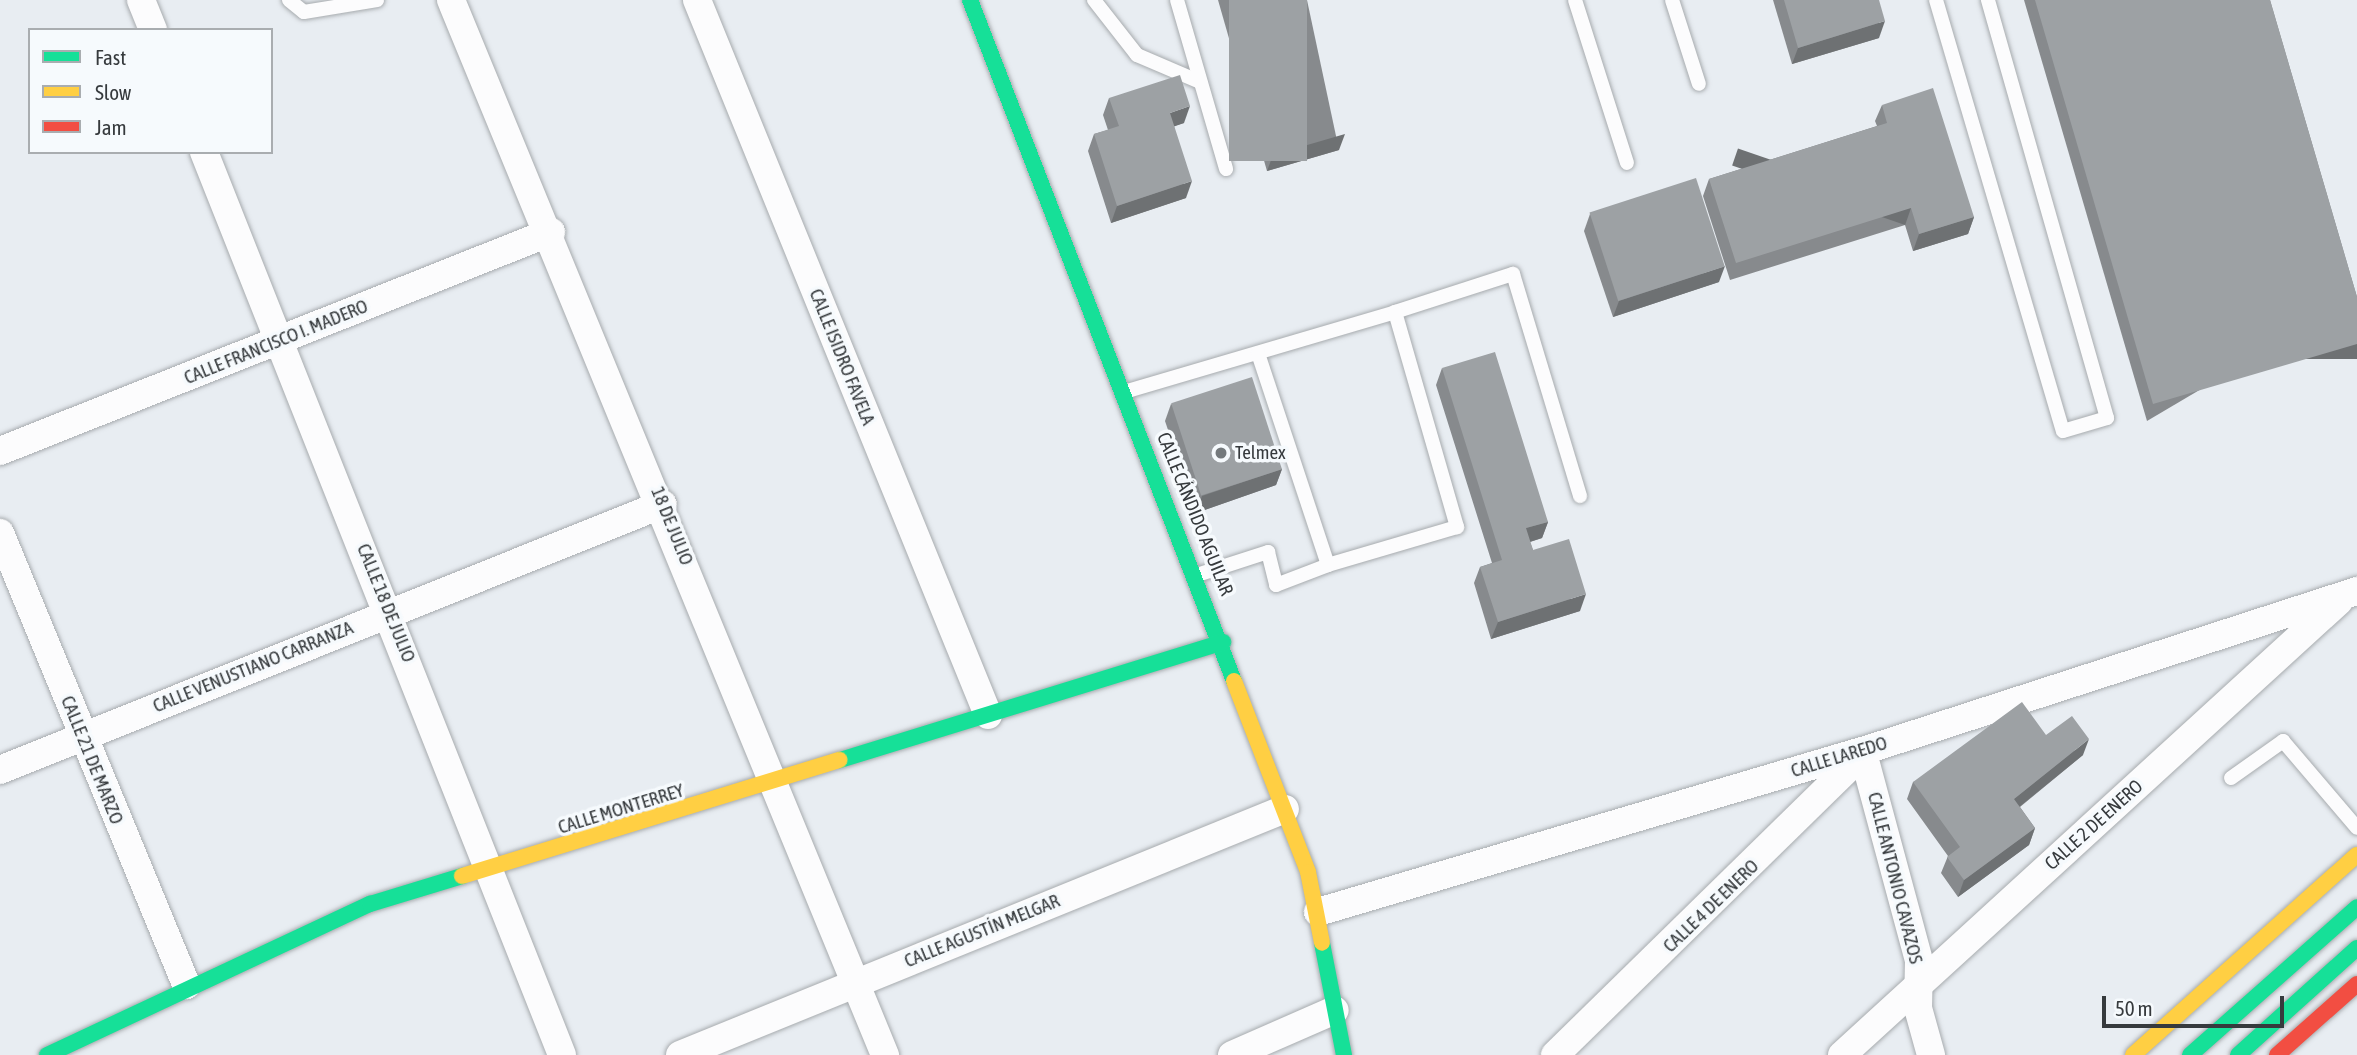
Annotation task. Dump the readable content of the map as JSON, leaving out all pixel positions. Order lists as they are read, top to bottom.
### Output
{
  "streets": {
    "main road": ["CALLE CÁNDIDO AGUILAR", "CALLE MONTERREY"],
    "street": [
      "CALLE FRANCISCO I. MADERO",
      "CALLE ISIDRO FAVELA",
      "18 DE JULIO",
      "CALLE 18 DE JULIO",
      "CALLE VENUSTIANO CARRANZA",
      "CALLE LAREDO",
      "CALLE 21 DE MARZO",
      "CALLE 2 DE ENERO",
      "CALLE ANTONIO CAVAZOS",
      "CALLE 4 DE ENERO",
      "CALLE AGUSTÍN MELGAR"
    ]
  },
  "crossings": [
    ["CALLE FRANCISCO I. MADERO", "18 DE JULIO"],
    ["CALLE FRANCISCO I. MADERO", "CALLE 18 DE JULIO"],
    ["CALLE ISIDRO FAVELA", "CALLE MONTERREY"],
    ["CALLE CÁNDIDO AGUILAR", "CALLE LAREDO"],
    ["CALLE CÁNDIDO AGUILAR", "CALLE MONTERREY"],
    ["CALLE CÁNDIDO AGUILAR", "CALLE AGUSTÍN MELGAR"],
    ["18 DE JULIO", "CALLE VENUSTIANO CARRANZA"],
    ["18 DE JULIO", "CALLE MONTERREY"],
    ["18 DE JULIO", "CALLE AGUSTÍN MELGAR"],
    ["CALLE 18 DE JULIO", "CALLE VENUSTIANO CARRANZA"],
    ["CALLE 18 DE JULIO", "CALLE MONTERREY"],
    ["CALLE VENUSTIANO CARRANZA", "CALLE 21 DE MARZO"],
    ["CALLE LAREDO", "CALLE 2 DE ENERO"],
    ["CALLE LAREDO", "CALLE ANTONIO CAVAZOS"],
    ["CALLE LAREDO", "CALLE 4 DE ENERO"],
    ["CALLE 21 DE MARZO", "CALLE MONTERREY"],
    ["CALLE 2 DE ENERO", "CALLE ANTONIO CAVAZOS"],
    ["CALLE ANTONIO CAVAZOS", "CALLE 4 DE ENERO"]
  ],
  "places": ["Telmex"],
  "legend": ["Fast", "Slow", "Jam"],
  "scale_bar": "50 m"
}
